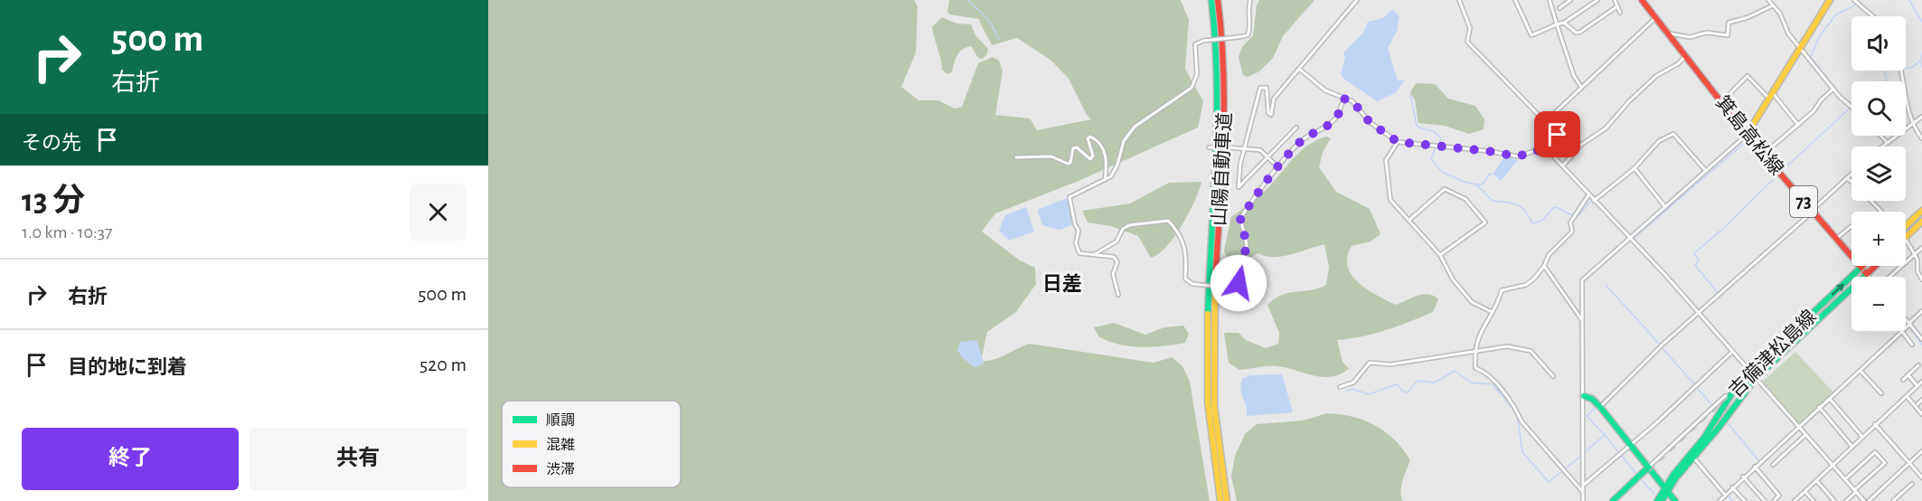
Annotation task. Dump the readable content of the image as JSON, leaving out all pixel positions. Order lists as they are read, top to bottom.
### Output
{
  "streets": {
    "main road": [
      "箕島高松線",
      "山陽自動車道",
      "73",
      "吉備津松島線"
    ]
  },
  "crossings": [
    ["箕島高松線", "吉備津松島線"]
  ],
  "districts": ["日差"],
  "legend": ["順調", "混雑", "渋滞"],
  "page": {
    "turn": ["500 m", "右折"],
    "map_buttons": ["+", "−"],
    "then": "その先",
    "heading": ["13 分", "1.0 km · 10:37"],
    "list": [
      {
        "name": "右折",
        "value": "500 m"
      },
      {
        "name": "目的地に到着",
        "value": "520 m"
      }
    ],
    "buttons": ["終了", "共有"]
  }
}
